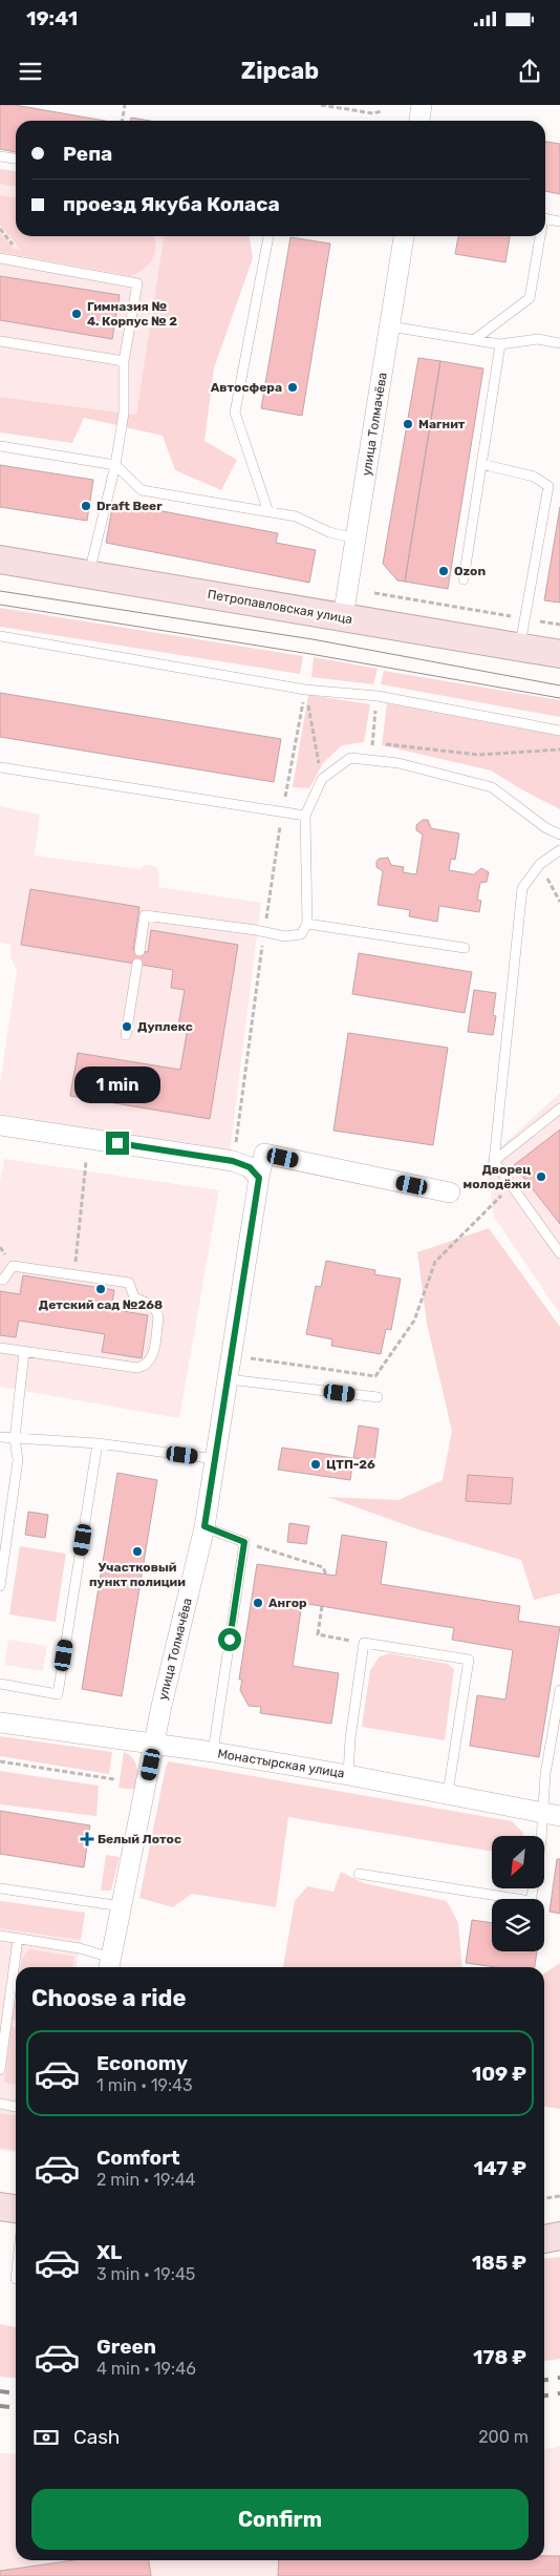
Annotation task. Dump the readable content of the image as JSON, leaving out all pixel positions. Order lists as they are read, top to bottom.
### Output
{
  "streets": {
    "street": ["улица Толмачёва", "Петропавловская улица", "Монастырская улица"]
  },
  "crossings": [
    ["улица Толмачёва", "Петропавловская улица"],
    ["улица Толмачёва", "Монастырская улица"]
  ],
  "places": {
    "other": [
      "Гимназия № 4. Корпус № 2",
      "Автосфера",
      "Магнит",
      "Draft Beer",
      "Ozon",
      "Дуплекс",
      "Дворец молодёжи",
      "Детский сад №268",
      "ЦТП-26",
      "Участковый пункт полиции",
      "Ангор"
    ],
    "health": ["Белый Лотос"]
  },
  "north": "bottom left",
  "page": {
    "status": "19:41",
    "header": "Zipcab",
    "banner": ["Репа", "проезд Якуба Коласа"],
    "bubble": "1 min",
    "heading": "Choose a ride",
    "list": [
      {
        "name": "Economy",
        "note": "1 min · 19:43",
        "value": "109 ₽"
      },
      {
        "name": "Comfort",
        "note": "2 min · 19:44",
        "value": "147 ₽"
      },
      {
        "name": "XL",
        "note": "3 min · 19:45",
        "value": "185 ₽"
      },
      {
        "name": "Green",
        "note": "4 min · 19:46",
        "value": "178 ₽"
      }
    ],
    "pay": ["Cash", "200 m"],
    "buttons": "Confirm"
  }
}
